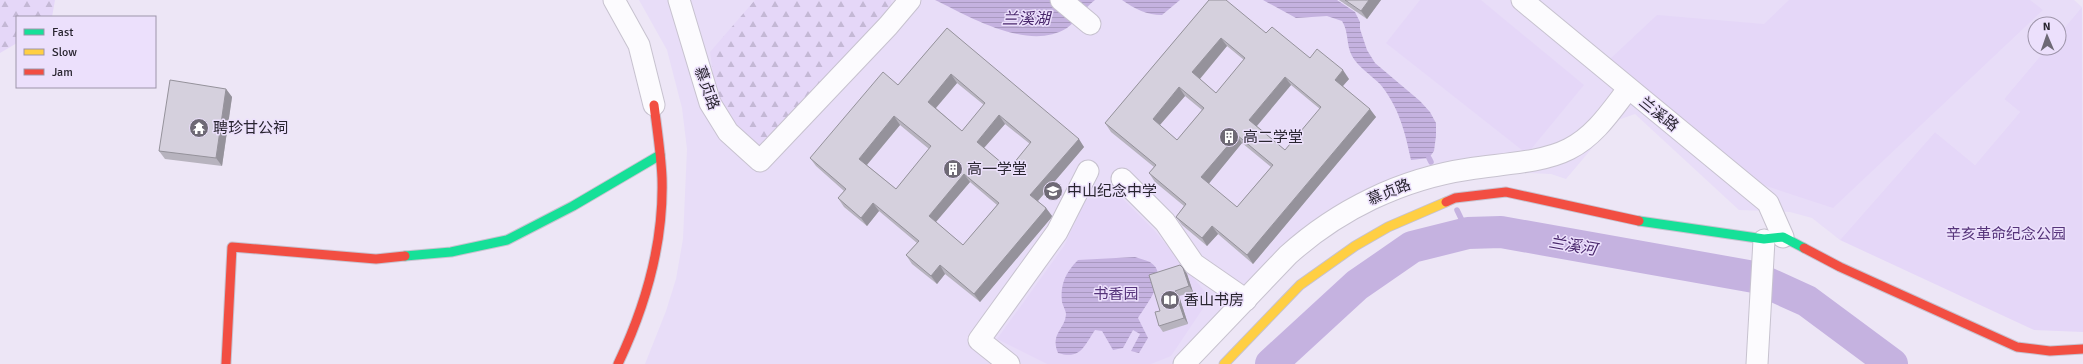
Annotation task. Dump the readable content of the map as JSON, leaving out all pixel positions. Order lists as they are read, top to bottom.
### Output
{
  "streets": {
    "street": ["慕贞路", "兰溪路"]
  },
  "crossings": [
    ["慕贞路", "兰溪路"]
  ],
  "water": ["兰溪湖", "兰溪河"],
  "parks": ["辛亥革命纪念公园", "书香园"],
  "places": {
    "temple": ["聘珍甘公祠"],
    "building": ["高二学堂", "高一学堂"],
    "school or university": ["中山纪念中学"],
    "library": ["香山书房"]
  },
  "legend": ["Fast", "Slow", "Jam"],
  "north": "top"
}
